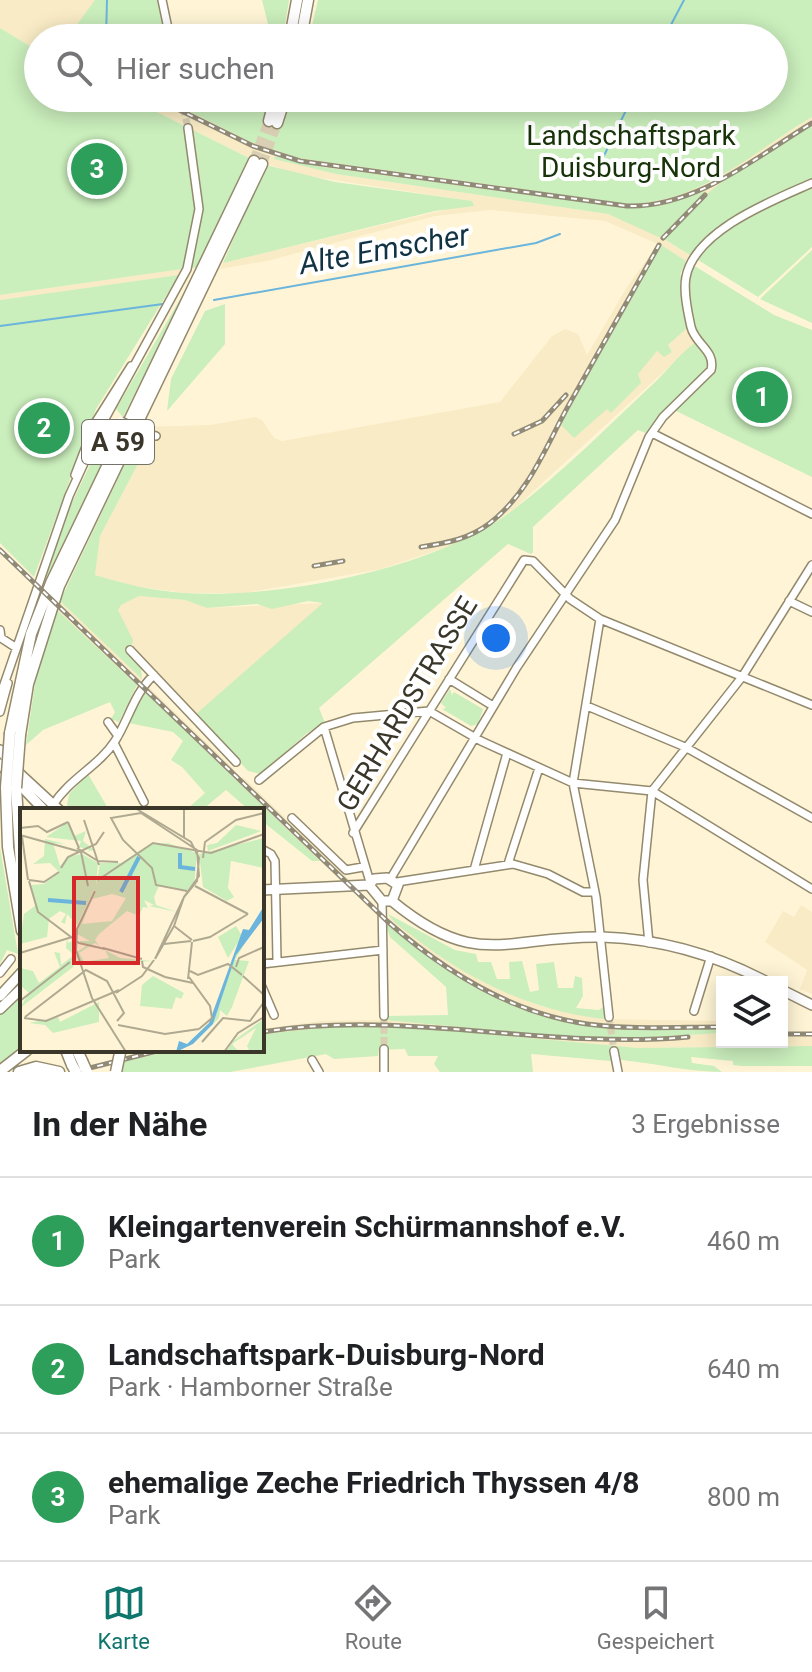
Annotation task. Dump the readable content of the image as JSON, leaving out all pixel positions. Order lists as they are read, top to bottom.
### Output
{
  "streets": {
    "highway": ["A 59"],
    "street": ["GERHARDSTRASSE"]
  },
  "water": ["Alte Emscher"],
  "parks": ["Landschaftspark Duisburg-Nord"],
  "page": {
    "search": "Hier suchen",
    "pins": ["3", "1", "2"],
    "heading": ["In der Nähe", "3 Ergebnisse"],
    "list": [
      {
        "mark": "1",
        "name": "Kleingartenverein Schürmannshof e.V.",
        "note": "Park",
        "value": "460 m"
      },
      {
        "mark": "2",
        "name": "Landschaftspark-Duisburg-Nord",
        "note": "Park · Hamborner Straße",
        "value": "640 m"
      },
      {
        "mark": "3",
        "name": "ehemalige Zeche Friedrich Thyssen 4/8",
        "note": "Park",
        "value": "800 m"
      }
    ],
    "nav": ["Karte", "Route", "Gespeichert"]
  }
}
